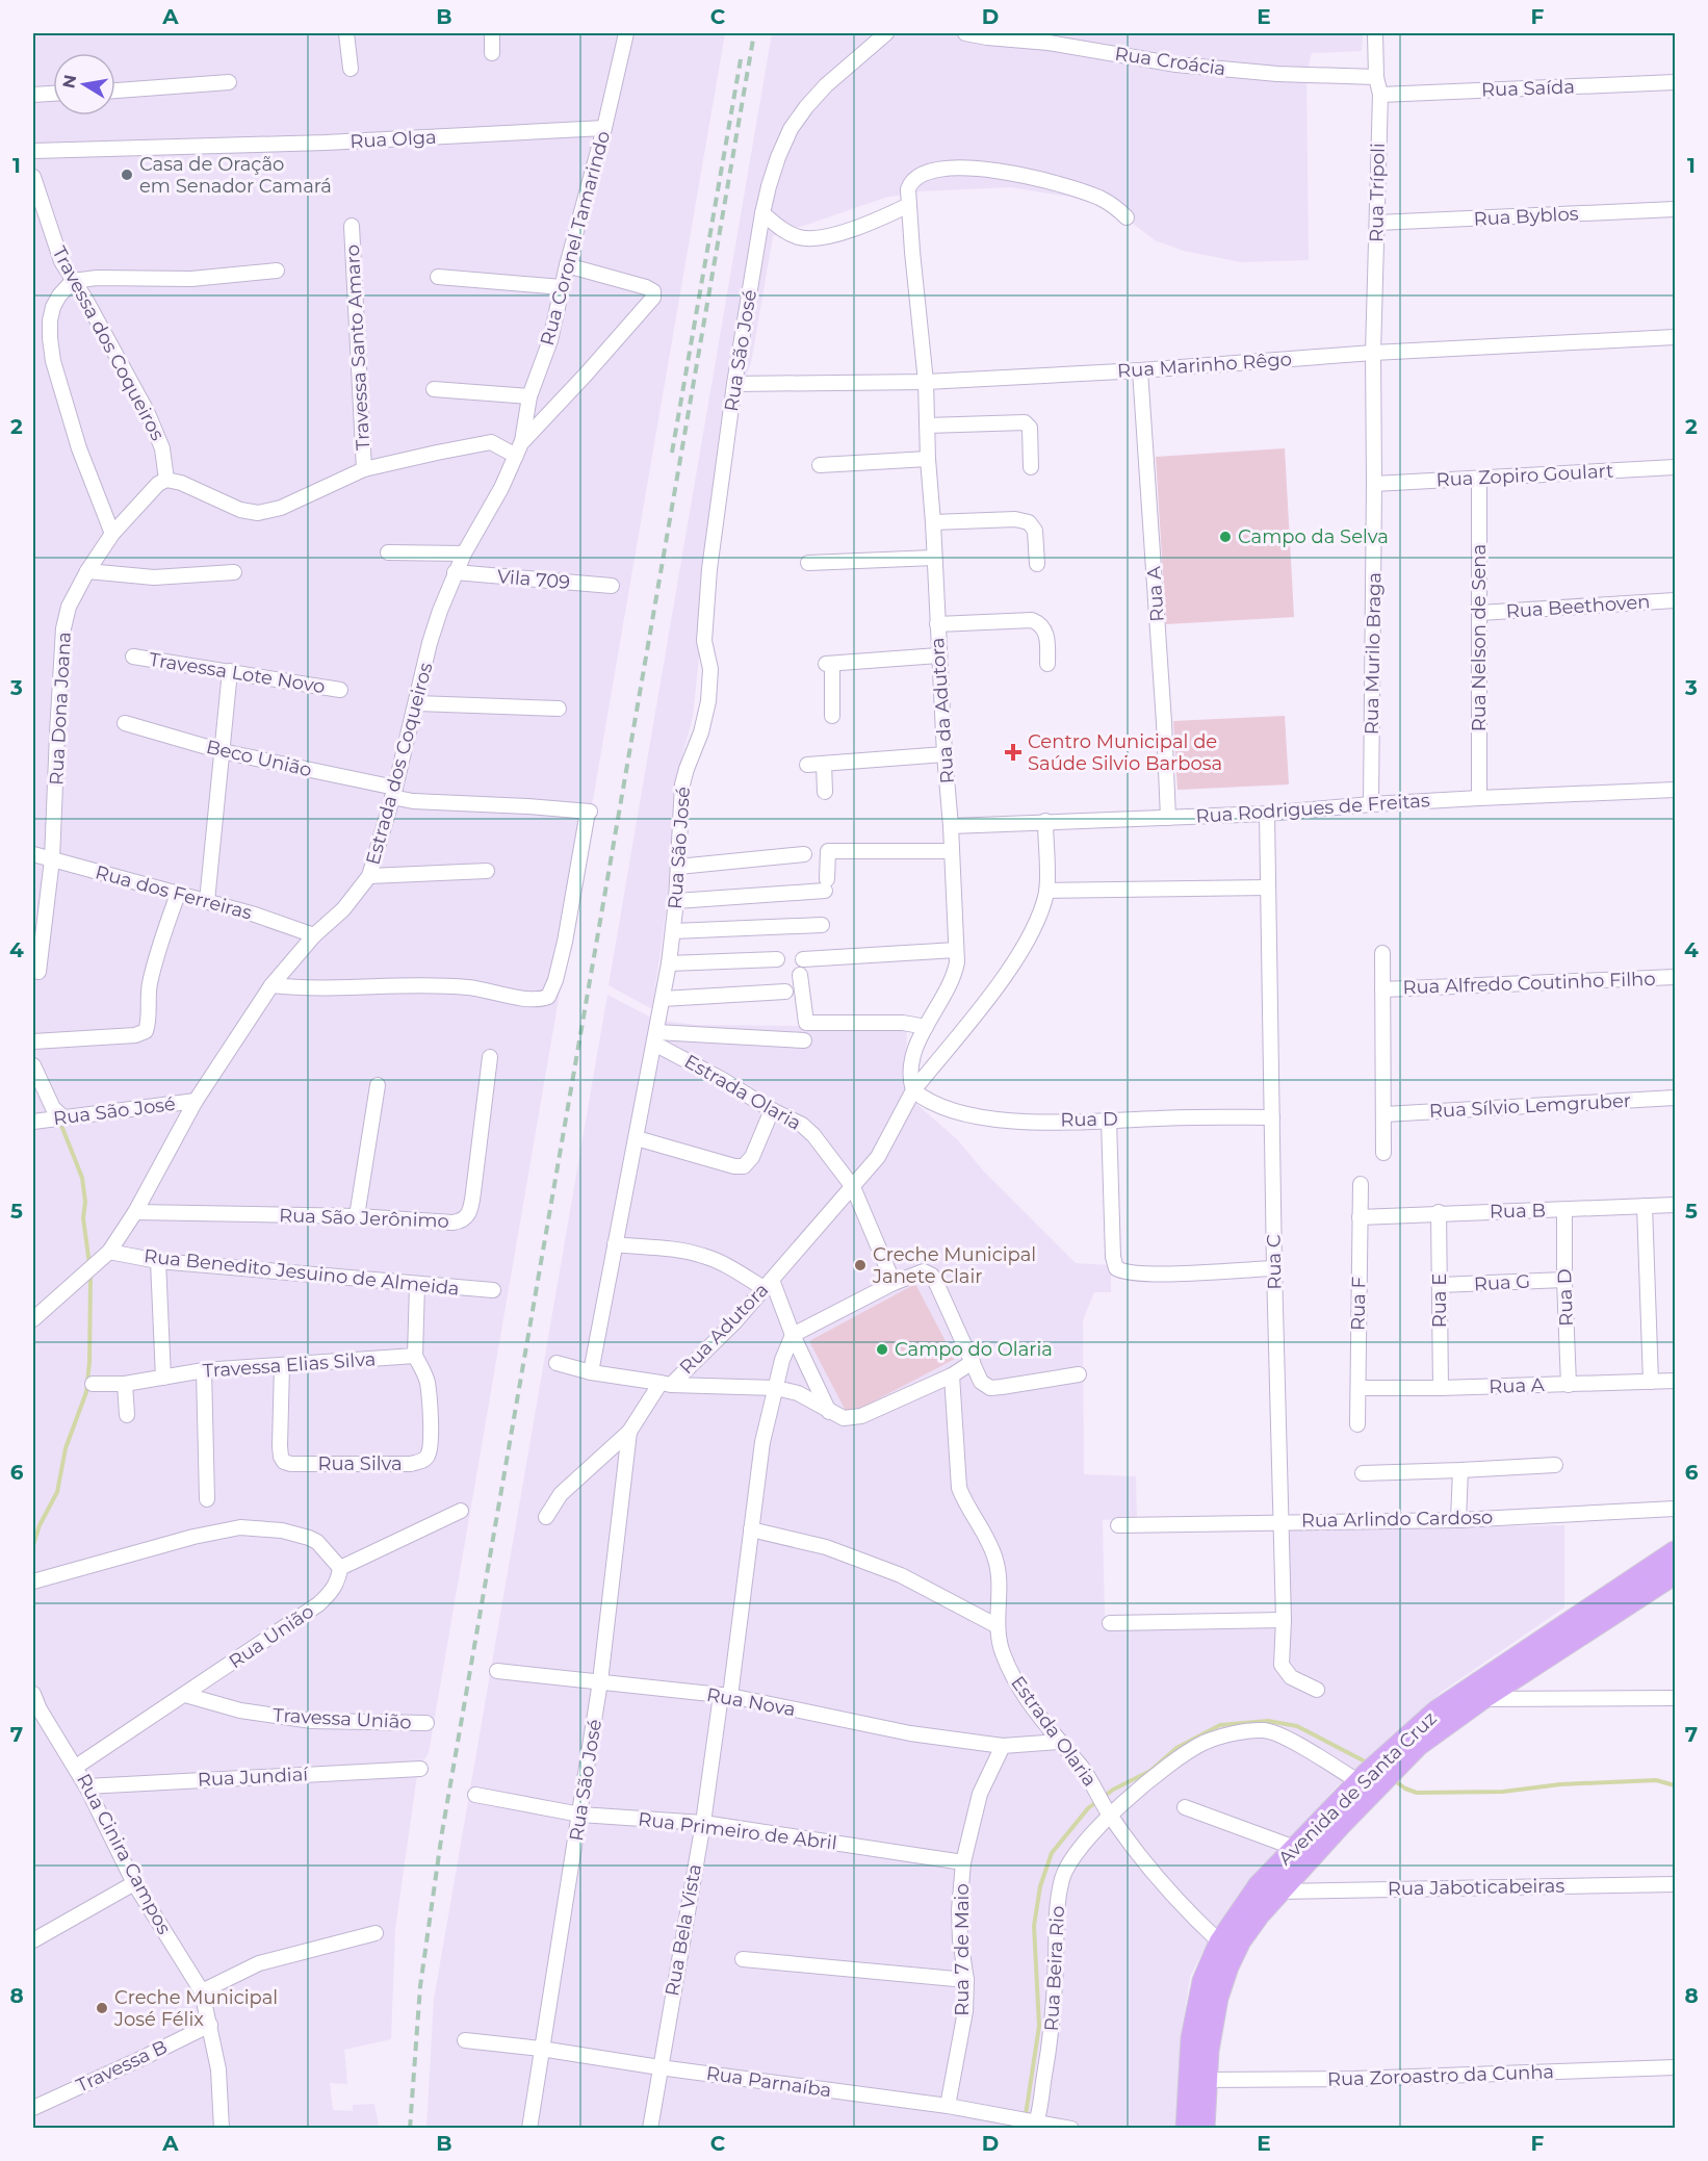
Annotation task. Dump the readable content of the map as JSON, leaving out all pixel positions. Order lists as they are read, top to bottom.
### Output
{
  "streets": {
    "main road": ["Avenida de Santa Cruz"],
    "street": [
      "Rua Croácia",
      "Rua Saída",
      "Rua Olga",
      "Rua Trípoli",
      "Rua Byblos",
      "Rua Coronel Tamarindo",
      "Travessa dos Coqueiros",
      "Travessa Santo Amaro",
      "Rua São José",
      "Rua Marinho Rêgo",
      "Rua Zopiro Goulart",
      "Vila 709",
      "Rua A",
      "Rua Beethoven",
      "Rua Nelson de Sena",
      "Rua Murilo Braga",
      "Travessa Lote Novo",
      "Rua Dona Joana",
      "Rua da Adutora",
      "Beco União",
      "Estrada dos Coqueiros",
      "Rua Rodrigues de Freitas",
      "Rua dos Ferreiras",
      "Rua Alfredo Coutinho Filho",
      "Estrada Olaria",
      "Rua Sílvio Lemgruber",
      "Rua D",
      "Rua B",
      "Rua São Jerônimo",
      "Rua C",
      "Rua Benedito Jesuino de Almeida",
      "Rua G",
      "Rua E",
      "Rua F",
      "Rua Adutora",
      "Travessa Elias Silva",
      "Rua Silva",
      "Rua Arlindo Cardoso",
      "Rua União",
      "Rua Nova",
      "Travessa União",
      "Rua Jundiaí",
      "Rua Primeiro de Abril",
      "Rua Cinira Campos",
      "Rua Jaboticabeiras",
      "Rua Bela Vista",
      "Rua 7 de Maio",
      "Rua Beira Rio",
      "Travessa B",
      "Rua Zoroastro da Cunha",
      "Rua Parnaíba"
    ]
  },
  "crossings": [
    ["Rua Croácia", "Rua Trípoli"],
    ["Rua Saída", "Rua Trípoli"],
    ["Rua Olga", "Rua Coronel Tamarindo"],
    ["Rua Trípoli", "Rua Byblos"],
    ["Rua Trípoli", "Rua Marinho Rêgo"],
    ["Rua Trípoli", "Rua Murilo Braga"],
    ["Rua Coronel Tamarindo", "Estrada dos Coqueiros"],
    ["Travessa dos Coqueiros", "Rua Dona Joana"],
    ["Rua São José", "Rua Marinho Rêgo"],
    ["Rua São José", "Estrada dos Coqueiros"],
    ["Rua São José", "Estrada Olaria"],
    ["Rua São José", "Rua Adutora"],
    ["Rua São José", "Rua Nova"],
    ["Rua São José", "Rua Primeiro de Abril"],
    ["Rua São José", "Rua Parnaíba"],
    ["Rua Marinho Rêgo", "Rua A"],
    ["Rua Marinho Rêgo", "Rua Murilo Braga"],
    ["Rua Marinho Rêgo", "Rua da Adutora"],
    ["Rua Zopiro Goulart", "Rua Nelson de Sena"],
    ["Rua Zopiro Goulart", "Rua Murilo Braga"],
    ["Vila 709", "Estrada dos Coqueiros"],
    ["Rua A", "Rua Rodrigues de Freitas"],
    ["Rua A", "Rua D"],
    ["Rua A", "Rua E"],
    ["Rua A", "Rua F"],
    ["Rua Beethoven", "Rua Nelson de Sena"],
    ["Rua Nelson de Sena", "Rua Rodrigues de Freitas"],
    ["Rua Murilo Braga", "Rua Rodrigues de Freitas"],
    ["Rua Dona Joana", "Rua dos Ferreiras"],
    ["Rua da Adutora", "Rua Rodrigues de Freitas"],
    ["Rua da Adutora", "Estrada Olaria"],
    ["Rua da Adutora", "Rua D"],
    ["Rua da Adutora", "Rua Adutora"],
    ["Beco União", "Estrada dos Coqueiros"],
    ["Estrada dos Coqueiros", "Rua dos Ferreiras"],
    ["Estrada dos Coqueiros", "Rua São Jerônimo"],
    ["Estrada dos Coqueiros", "Rua Benedito Jesuino de Almeida"],
    ["Rua Rodrigues de Freitas", "Rua C"],
    ["Estrada Olaria", "Rua Adutora"],
    ["Estrada Olaria", "Avenida de Santa Cruz"],
    ["Estrada Olaria", "Rua Beira Rio"],
    ["Rua D", "Rua B"],
    ["Rua D", "Rua C"],
    ["Rua D", "Rua G"],
    ["Rua B", "Rua E"],
    ["Rua B", "Rua F"],
    ["Rua C", "Rua Arlindo Cardoso"],
    ["Rua G", "Rua E"],
    ["Travessa Elias Silva", "Rua Silva"],
    ["Rua União", "Travessa União"],
    ["Rua União", "Rua Cinira Campos"],
    ["Rua Nova", "Rua Bela Vista"],
    ["Rua Nova", "Rua 7 de Maio"],
    ["Rua Jundiaí", "Rua Cinira Campos"],
    ["Avenida de Santa Cruz", "Rua Jaboticabeiras"],
    ["Avenida de Santa Cruz", "Rua Beira Rio"],
    ["Avenida de Santa Cruz", "Rua Zoroastro da Cunha"],
    ["Rua Primeiro de Abril", "Rua Bela Vista"],
    ["Rua Primeiro de Abril", "Rua 7 de Maio"],
    ["Rua Cinira Campos", "Travessa B"],
    ["Rua Bela Vista", "Rua Parnaíba"],
    ["Rua 7 de Maio", "Rua Parnaíba"],
    ["Rua Beira Rio", "Rua Parnaíba"]
  ],
  "places": {
    "other": [
      "Casa de Oração em Senador Camará",
      "Campo da Selva",
      "Creche Municipal Janete Clair",
      "Campo do Olaria",
      "Creche Municipal José Félix"
    ],
    "health": ["Centro Municipal de Saúde Silvio Barbosa"]
  },
  "north": "left",
  "grid": {
    "columns": [
      "A",
      "B",
      "C",
      "D",
      "E",
      "F"
    ],
    "rows": [
      "1",
      "2",
      "3",
      "4",
      "5",
      "6",
      "7",
      "8"
    ]
  }
}
